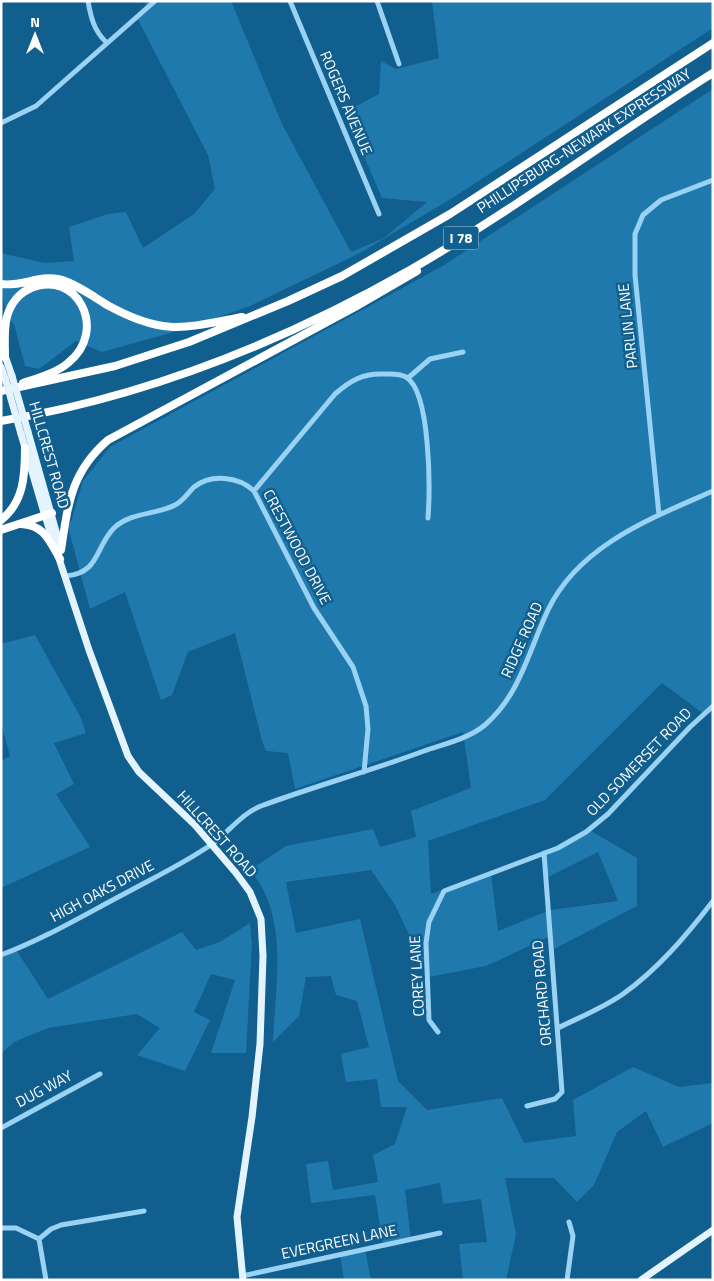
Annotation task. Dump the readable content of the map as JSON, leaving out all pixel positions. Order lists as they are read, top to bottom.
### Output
{
  "streets": {
    "highway": ["PHILLIPSBURG-NEWARK EXPRESSWAY", "I 78"],
    "main road": ["HILLCREST ROAD"],
    "street": [
      "ROGERS AVENUE",
      "PARLIN LANE",
      "CRESTWOOD DRIVE",
      "RIDGE ROAD",
      "OLD SOMERSET ROAD",
      "HIGH OAKS DRIVE",
      "COREY LANE",
      "ORCHARD ROAD",
      "DUG WAY",
      "EVERGREEN LANE"
    ]
  },
  "crossings": [
    ["PARLIN LANE", "RIDGE ROAD"],
    ["HILLCREST ROAD", "CRESTWOOD DRIVE"],
    ["HILLCREST ROAD", "RIDGE ROAD"],
    ["HILLCREST ROAD", "HIGH OAKS DRIVE"],
    ["HILLCREST ROAD", "EVERGREEN LANE"],
    ["CRESTWOOD DRIVE", "RIDGE ROAD"],
    ["RIDGE ROAD", "HIGH OAKS DRIVE"],
    ["OLD SOMERSET ROAD", "COREY LANE"],
    ["OLD SOMERSET ROAD", "ORCHARD ROAD"]
  ],
  "north": "top"
}
